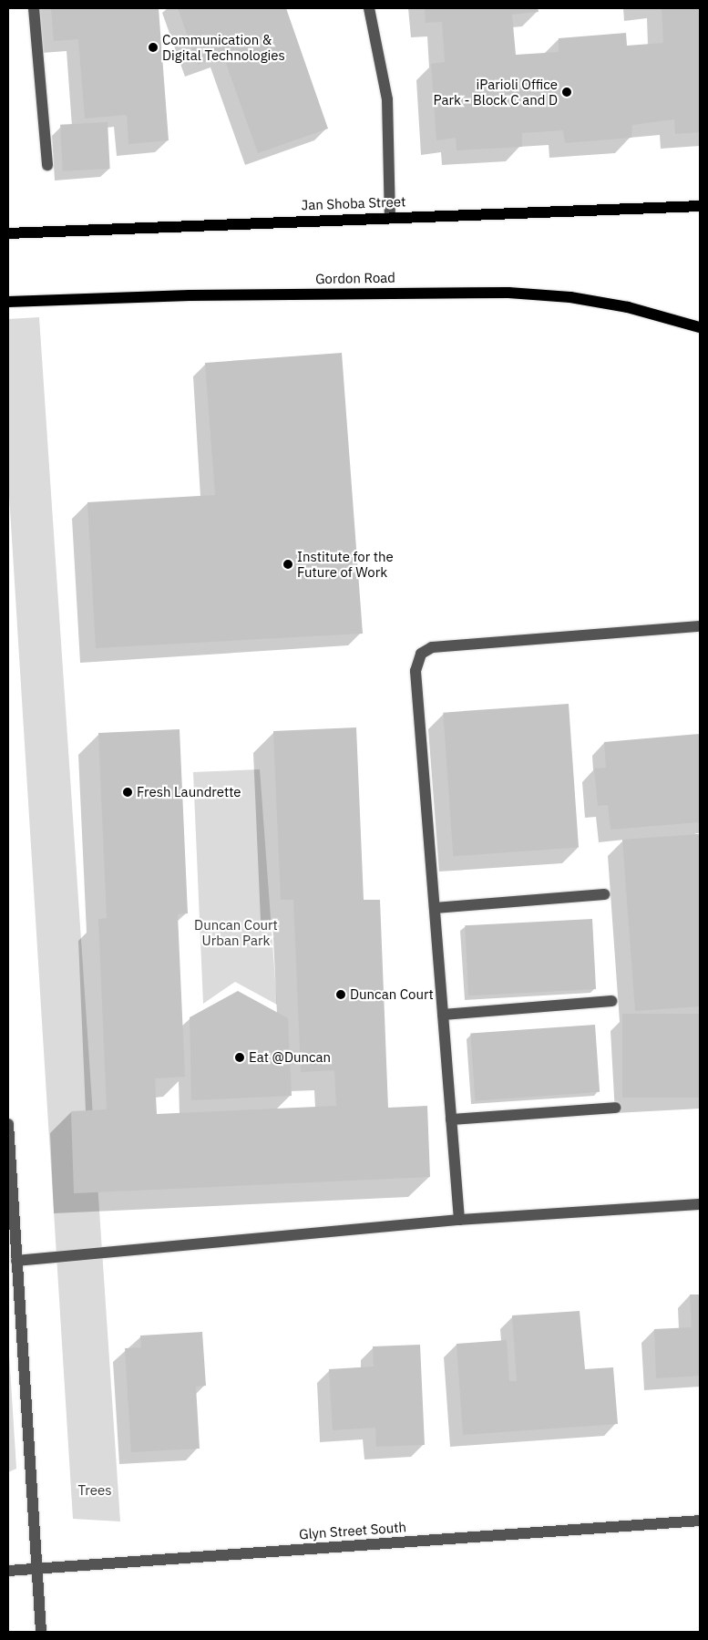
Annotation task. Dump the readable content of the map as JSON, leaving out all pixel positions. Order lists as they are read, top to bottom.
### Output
{
  "streets": {
    "main road": ["Jan Shoba Street", "Gordon Road"],
    "street": ["Glyn Street South"]
  },
  "parks": ["Duncan Court Urban Park", "Trees"],
  "places": [
    "Communication & Digital Technologies",
    "iParioli Office Park - Block C and D",
    "Institute for the Future of Work",
    "Fresh Laundrette",
    "Duncan Court",
    "Eat @Duncan"
  ]
}
